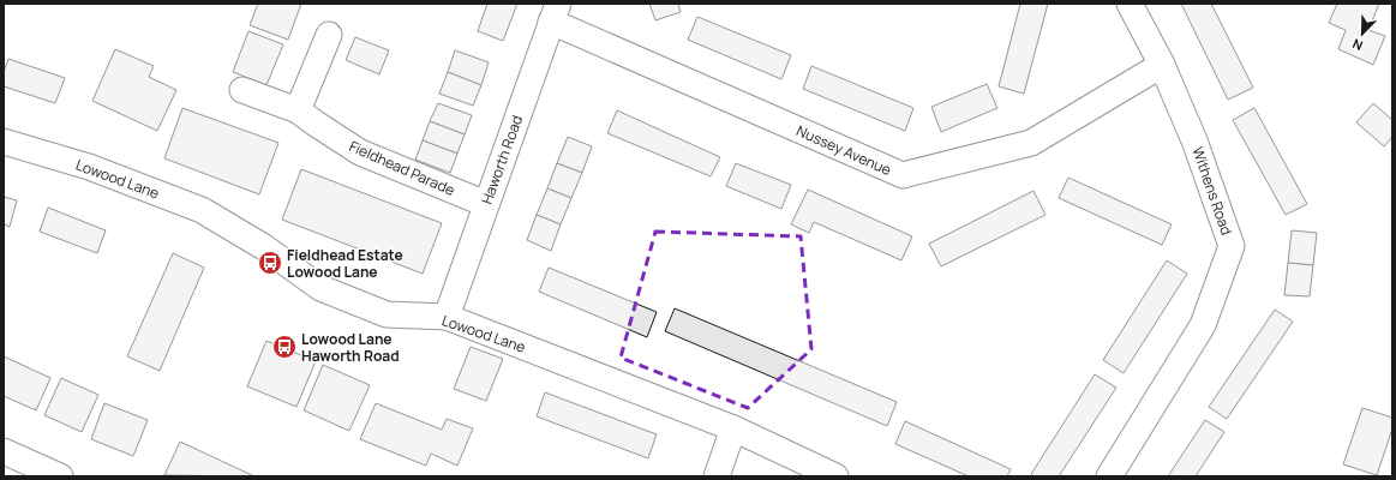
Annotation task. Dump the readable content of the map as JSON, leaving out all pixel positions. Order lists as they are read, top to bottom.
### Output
{
  "streets": {
    "street": [
      "Nussey Avenue",
      "Haworth Road",
      "Fieldhead Parade",
      "Lowood Lane",
      "Withens Road"
    ]
  },
  "crossings": [
    ["Nussey Avenue", "Haworth Road"],
    ["Nussey Avenue", "Withens Road"],
    ["Haworth Road", "Fieldhead Parade"],
    ["Haworth Road", "Lowood Lane"]
  ],
  "places": {
    "bus stop": ["Fieldhead Estate Lowood Lane", "Lowood Lane Haworth Road"]
  },
  "north": "bottom left"
}
